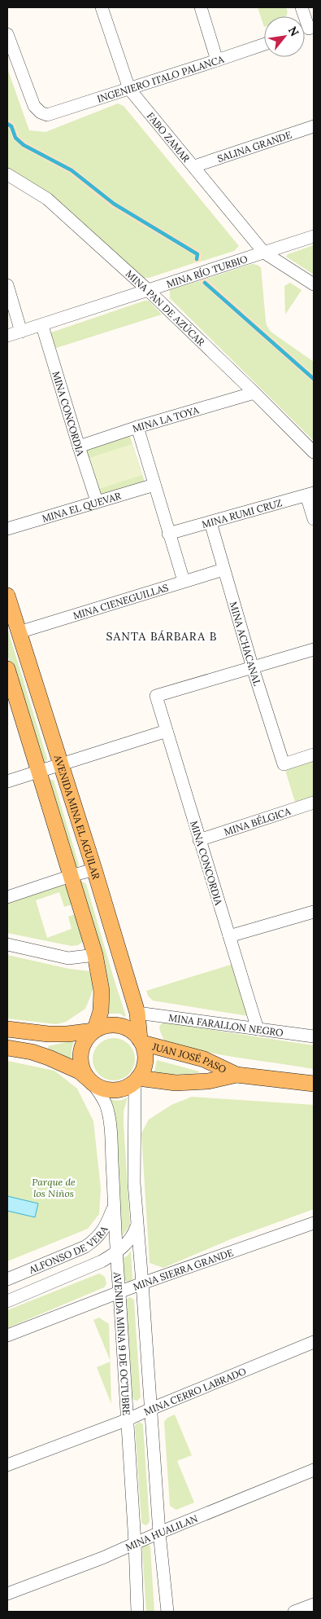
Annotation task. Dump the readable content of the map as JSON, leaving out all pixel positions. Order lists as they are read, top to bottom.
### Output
{
  "streets": {
    "main road": ["AVENIDA MINA EL AGUILAR", "JUAN JOSÉ PASO"],
    "street": [
      "INGENIERO ITALO PALANCA",
      "FABO ZAMAR",
      "SALINA GRANDE",
      "MINA RÍO TURBIO",
      "MINA PAN DE AZÚCAR",
      "MINA CONCORDIA",
      "MINA LA TOYA",
      "MINA EL QUEVAR",
      "MINA RUMI CRUZ",
      "MINA CIENEGUILLAS",
      "MINA ACHACANAL",
      "MINA BÉLGICA",
      "MINA FARALLON NEGRO",
      "ALFONSO DE VERA",
      "MINA SIERRA GRANDE",
      "AVENIDA MINA 9 DE OCTUBRE",
      "MINA CERRO LABRADO",
      "MINA HUALILAN"
    ]
  },
  "crossings": [
    ["INGENIERO ITALO PALANCA", "FABO ZAMAR"],
    ["FABO ZAMAR", "SALINA GRANDE"],
    ["FABO ZAMAR", "MINA RÍO TURBIO"],
    ["MINA RÍO TURBIO", "MINA PAN DE AZÚCAR"],
    ["MINA RÍO TURBIO", "MINA CONCORDIA"],
    ["MINA PAN DE AZÚCAR", "MINA LA TOYA"],
    ["MINA CONCORDIA", "MINA LA TOYA"],
    ["MINA CONCORDIA", "MINA EL QUEVAR"],
    ["MINA CONCORDIA", "MINA ACHACANAL"],
    ["MINA CONCORDIA", "MINA BÉLGICA"],
    ["MINA CONCORDIA", "MINA FARALLON NEGRO"],
    ["MINA RUMI CRUZ", "MINA ACHACANAL"],
    ["MINA CIENEGUILLAS", "MINA ACHACANAL"],
    ["MINA CIENEGUILLAS", "AVENIDA MINA EL AGUILAR"],
    ["AVENIDA MINA EL AGUILAR", "MINA FARALLON NEGRO"],
    ["AVENIDA MINA EL AGUILAR", "JUAN JOSÉ PASO"],
    ["AVENIDA MINA EL AGUILAR", "AVENIDA MINA 9 DE OCTUBRE"],
    ["JUAN JOSÉ PASO", "AVENIDA MINA 9 DE OCTUBRE"],
    ["ALFONSO DE VERA", "AVENIDA MINA 9 DE OCTUBRE"],
    ["MINA SIERRA GRANDE", "AVENIDA MINA 9 DE OCTUBRE"],
    ["AVENIDA MINA 9 DE OCTUBRE", "MINA CERRO LABRADO"],
    ["AVENIDA MINA 9 DE OCTUBRE", "MINA HUALILAN"]
  ],
  "districts": ["SANTA BÁRBARA B"],
  "parks": ["Parque de los Niños"],
  "north": "top right"
}
